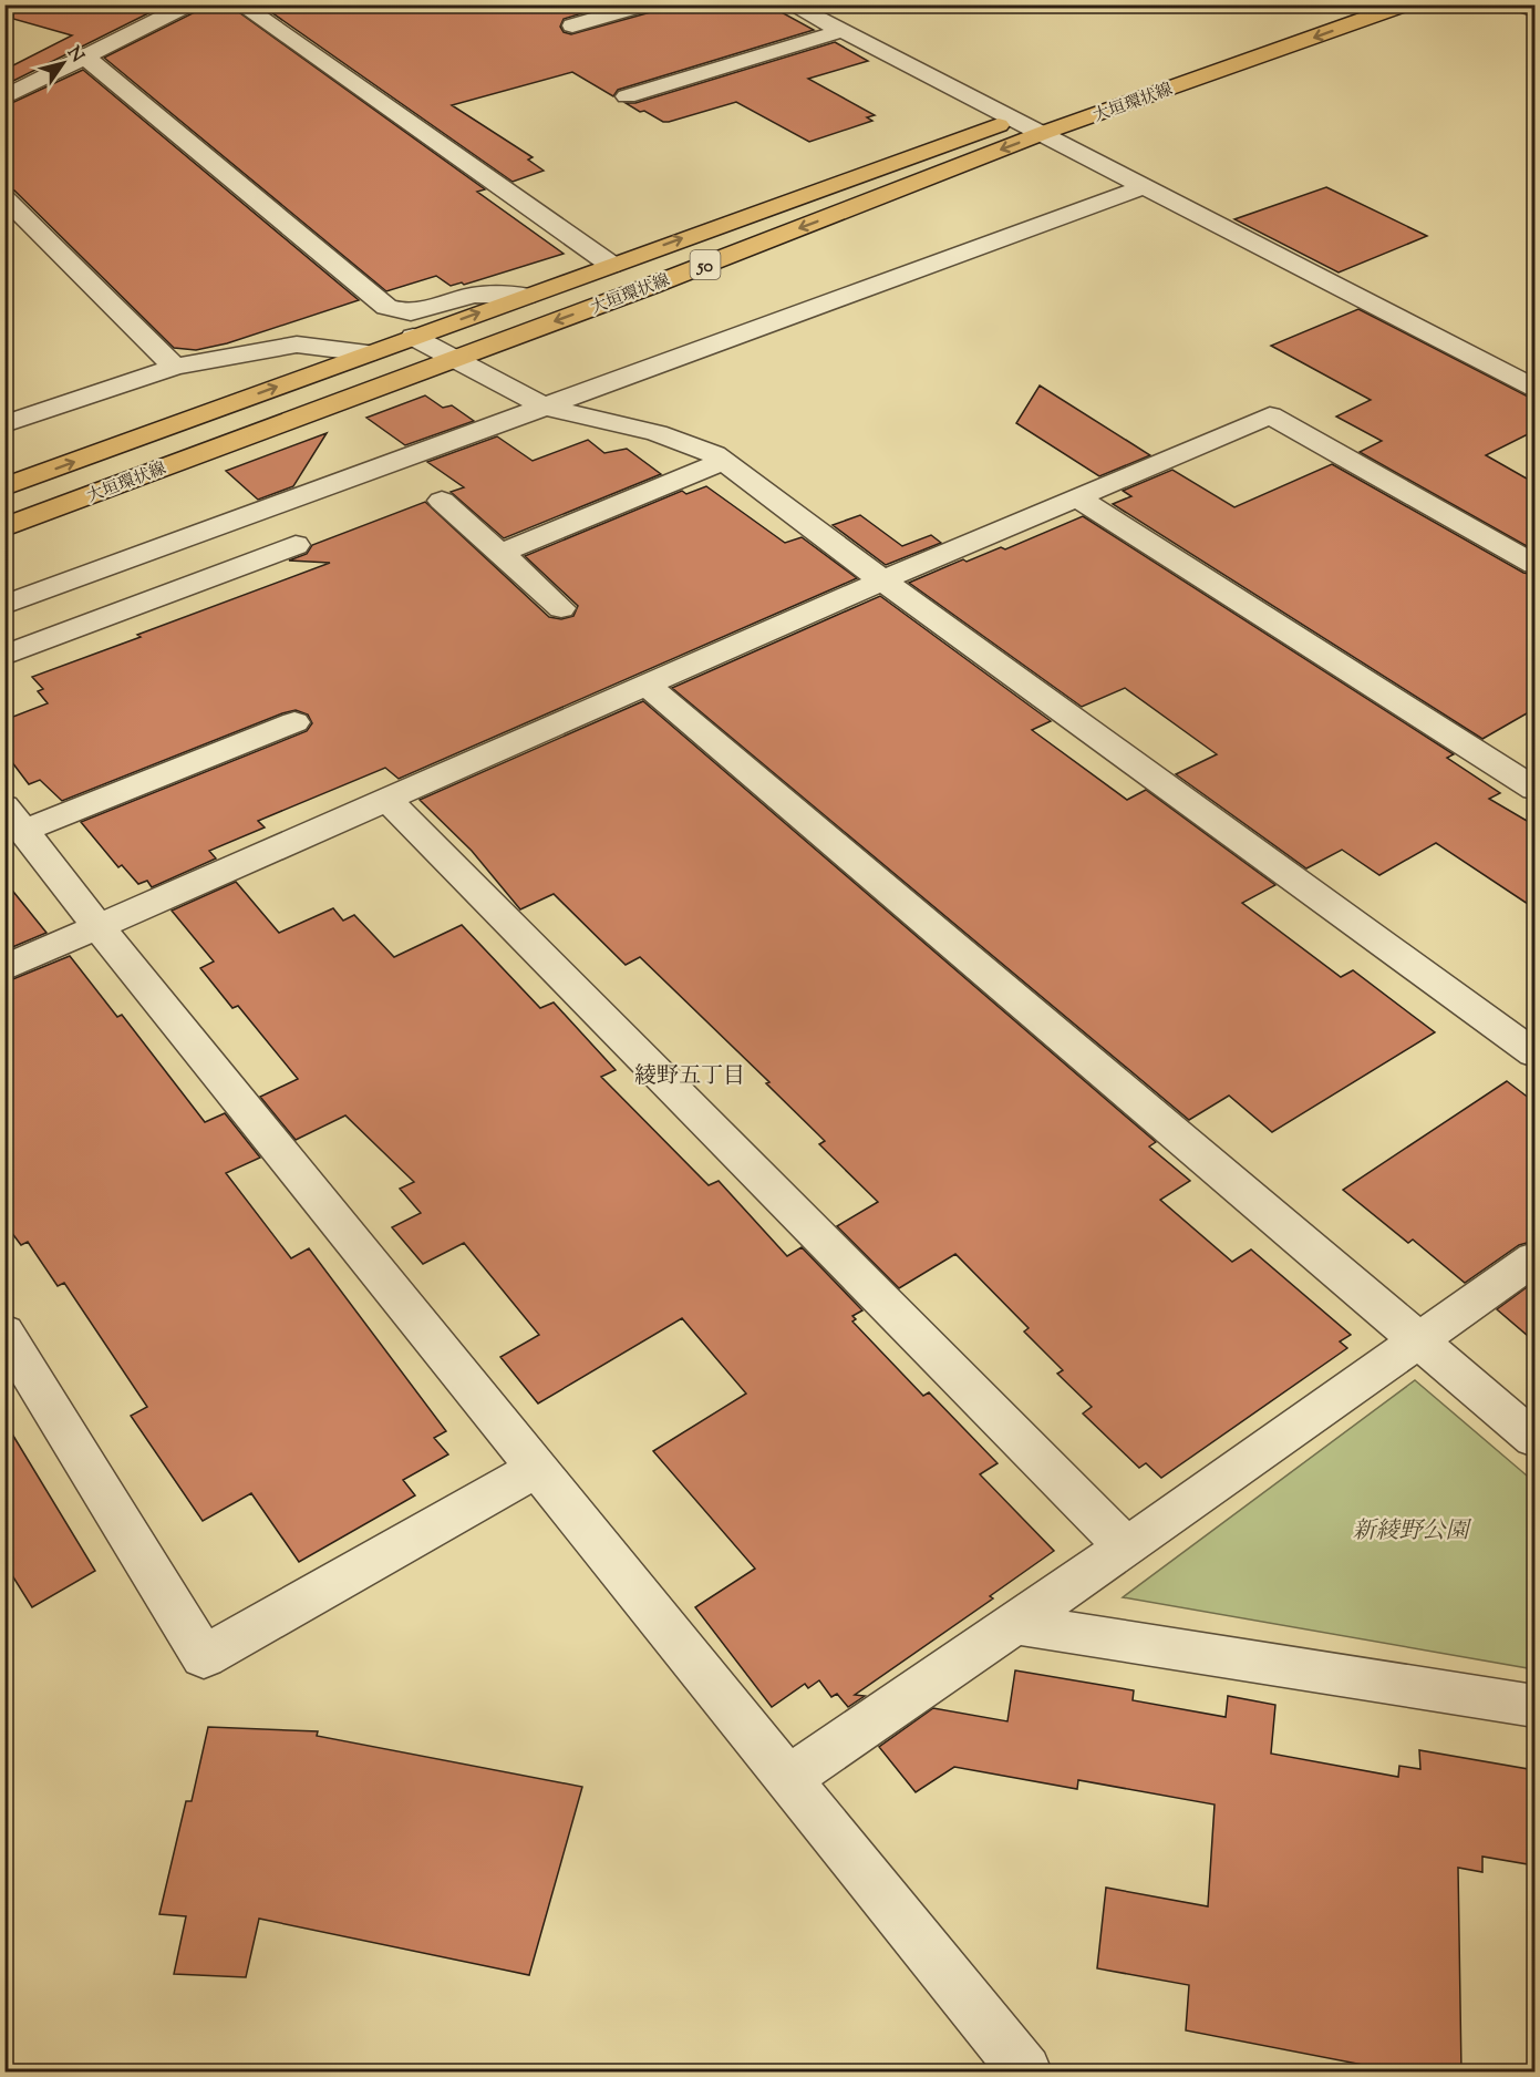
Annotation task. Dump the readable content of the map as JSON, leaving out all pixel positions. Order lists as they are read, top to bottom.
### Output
{
  "streets": {
    "main road": ["大垣環状線", "50"]
  },
  "districts": ["綾野五丁目"],
  "parks": ["新綾野公園"],
  "north": "top right"
}
